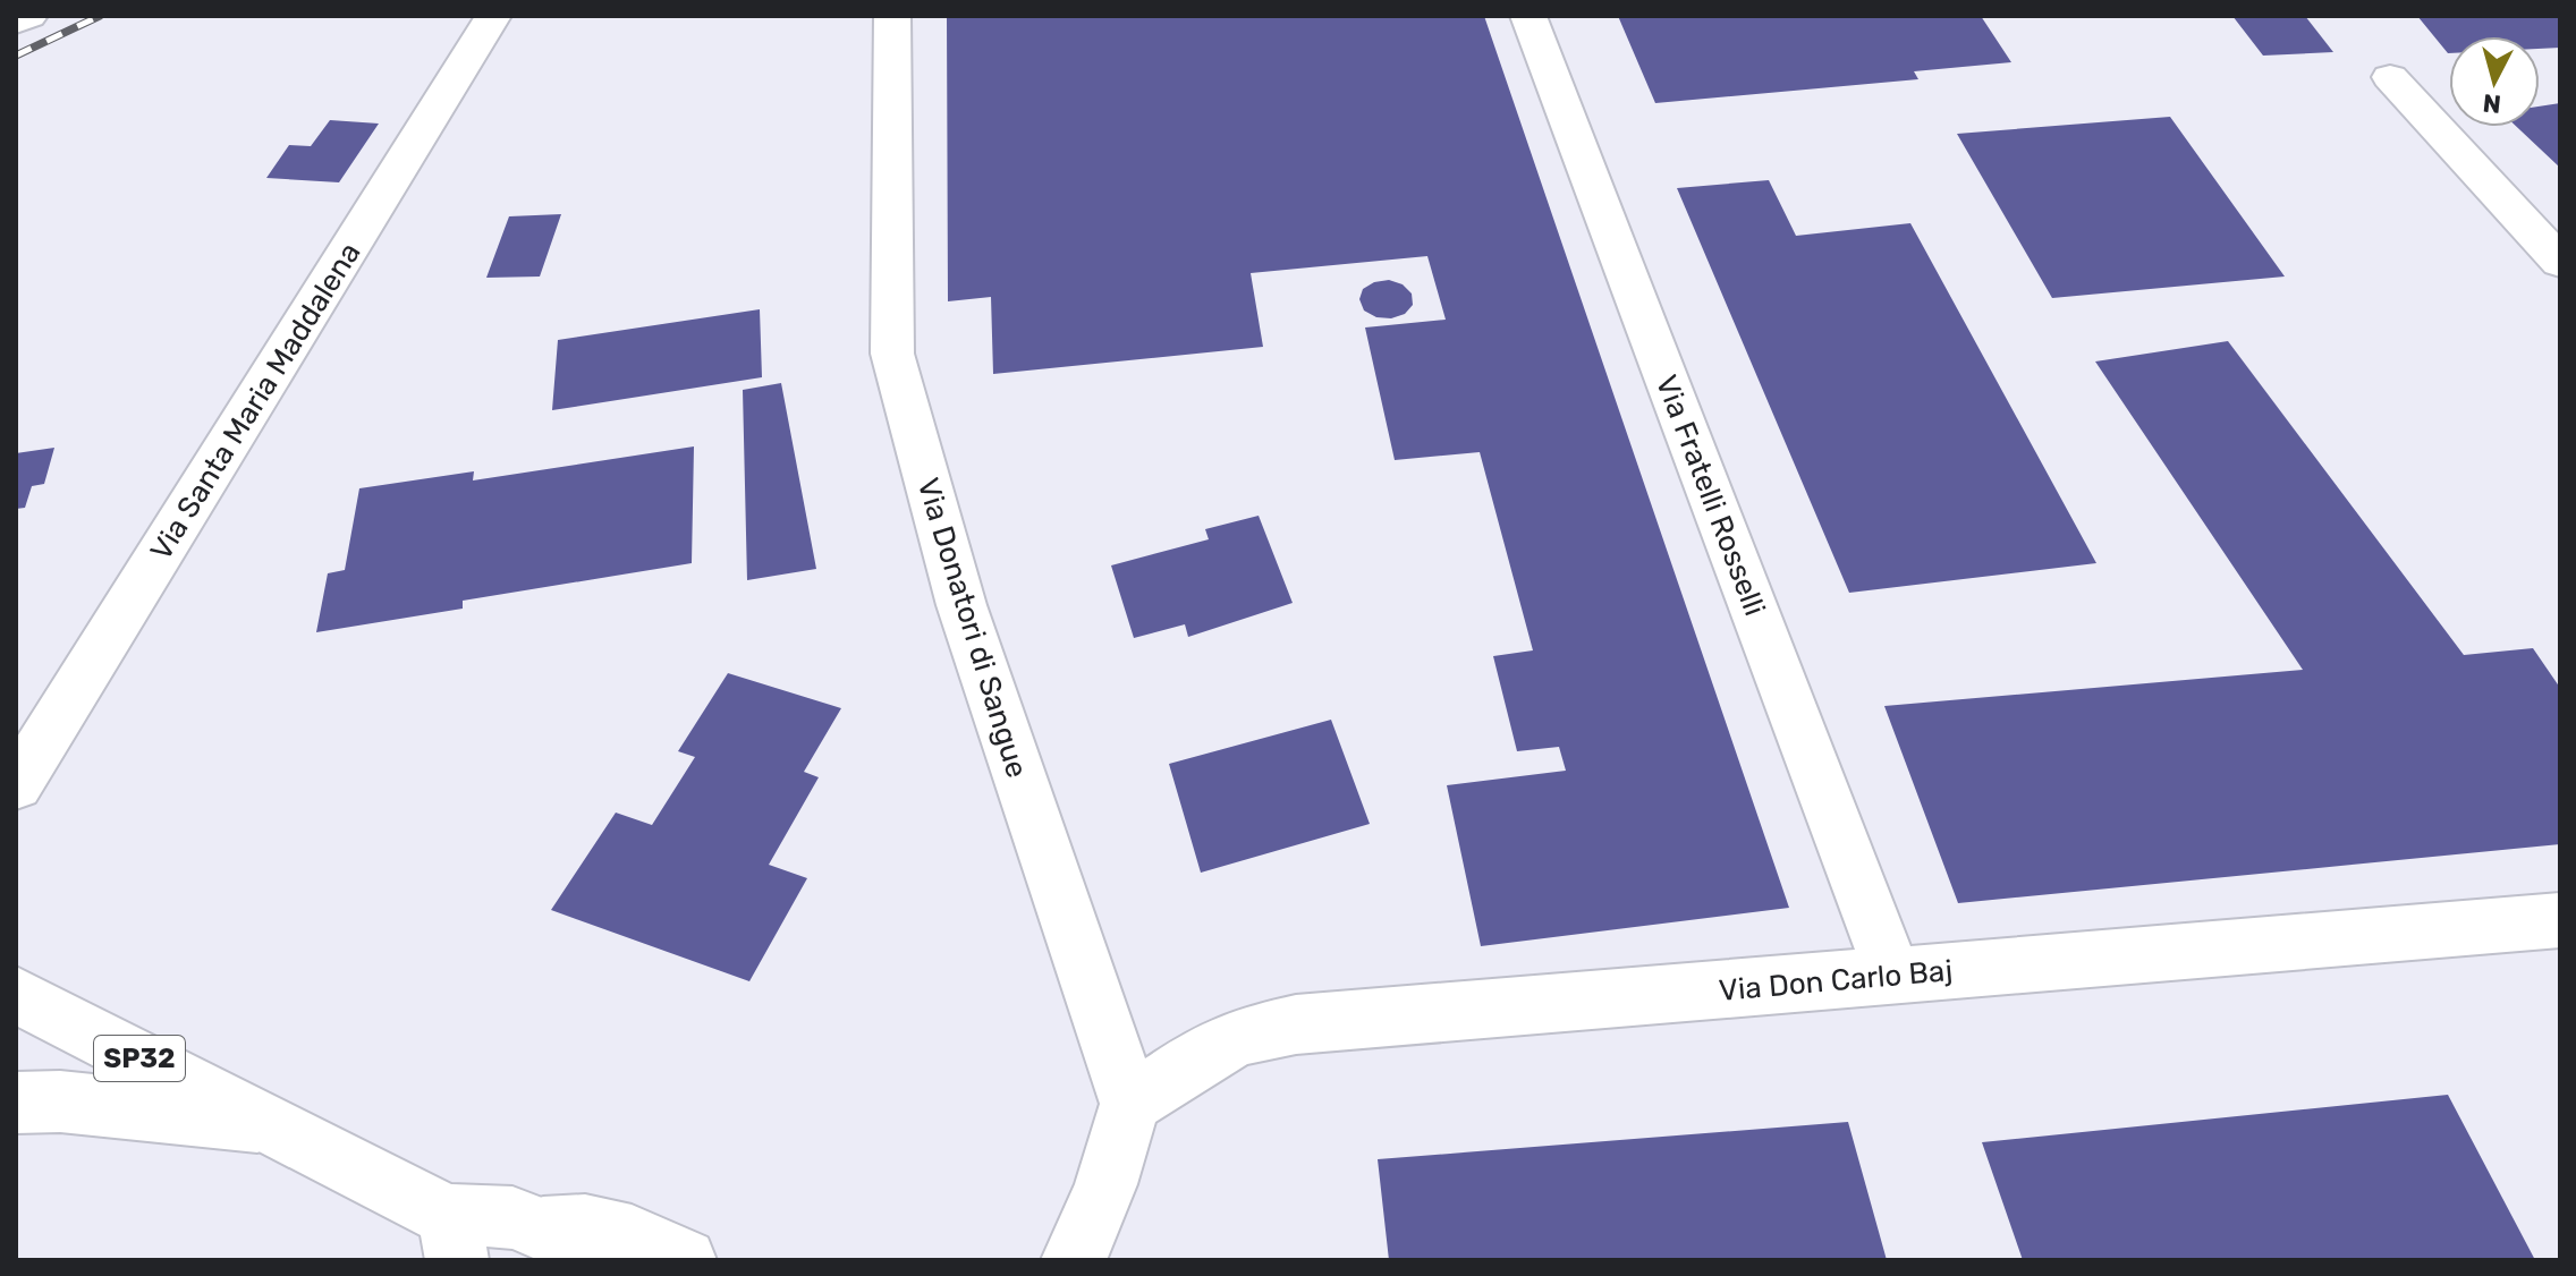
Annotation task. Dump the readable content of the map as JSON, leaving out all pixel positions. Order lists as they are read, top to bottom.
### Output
{
  "streets": {
    "street": [
      "Via Santa Maria Maddalena",
      "Via Fratelli Rosselli",
      "Via Donatori di Sangue",
      "Via Don Carlo Baj",
      "SP32"
    ]
  },
  "crossings": [
    ["Via Fratelli Rosselli", "Via Don Carlo Baj"],
    ["Via Donatori di Sangue", "Via Don Carlo Baj"]
  ],
  "north": "bottom"
}
